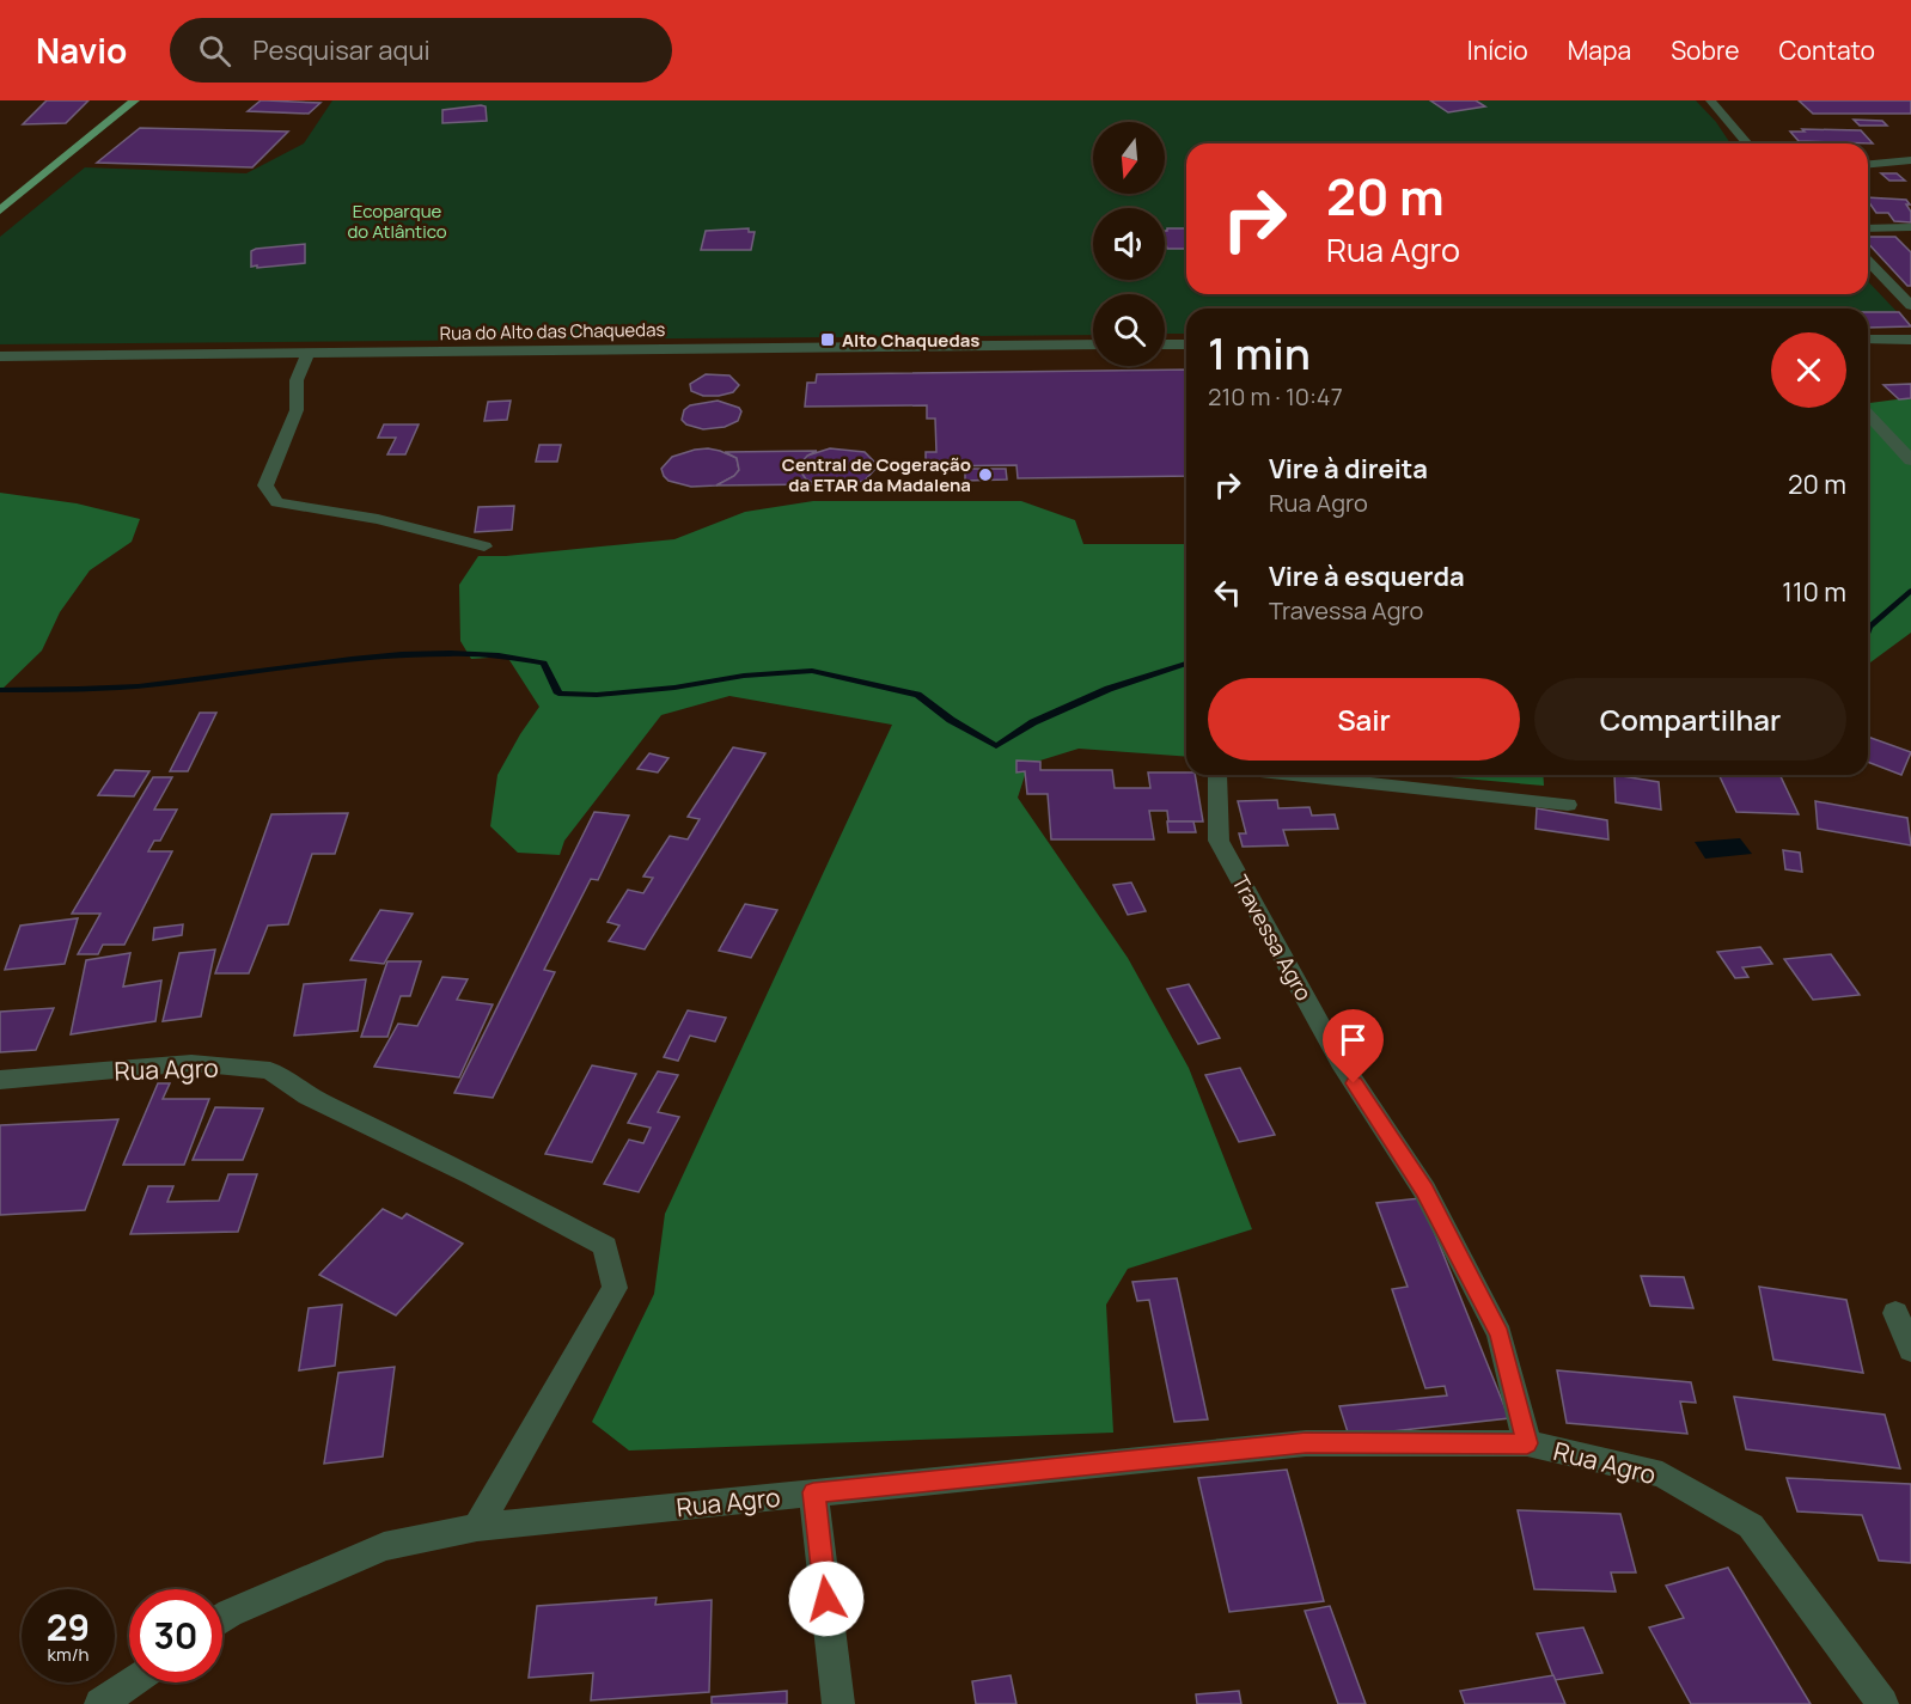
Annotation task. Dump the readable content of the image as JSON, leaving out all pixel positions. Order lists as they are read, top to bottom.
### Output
{
  "streets": {
    "street": ["Rua do Alto das Chaquedas", "Travessa Agro", "Rua Agro"]
  },
  "crossings": [
    ["Travessa Agro", "Rua Agro"]
  ],
  "parks": ["Ecoparque do Atlântico"],
  "places": {
    "transit": ["Alto Chaquedas"],
    "other": ["Central de Cogeração da ETAR da Madalena"]
  },
  "north": "bottom",
  "page": {
    "header": "Navio",
    "search": "Pesquisar aqui",
    "nav": [
      "Início",
      "Mapa",
      "Sobre",
      "Contato"
    ],
    "turn": ["20 m", "Rua Agro"],
    "heading": ["1 min", "210 m · 10:47"],
    "list": [
      {
        "name": "Vire à direita",
        "note": "Rua Agro",
        "value": "20 m"
      },
      {
        "name": "Vire à esquerda",
        "note": "Travessa Agro",
        "value": "110 m"
      }
    ],
    "buttons": ["Sair", "Compartilhar"],
    "speed": "29 km/h",
    "limit": "30"
  }
}
